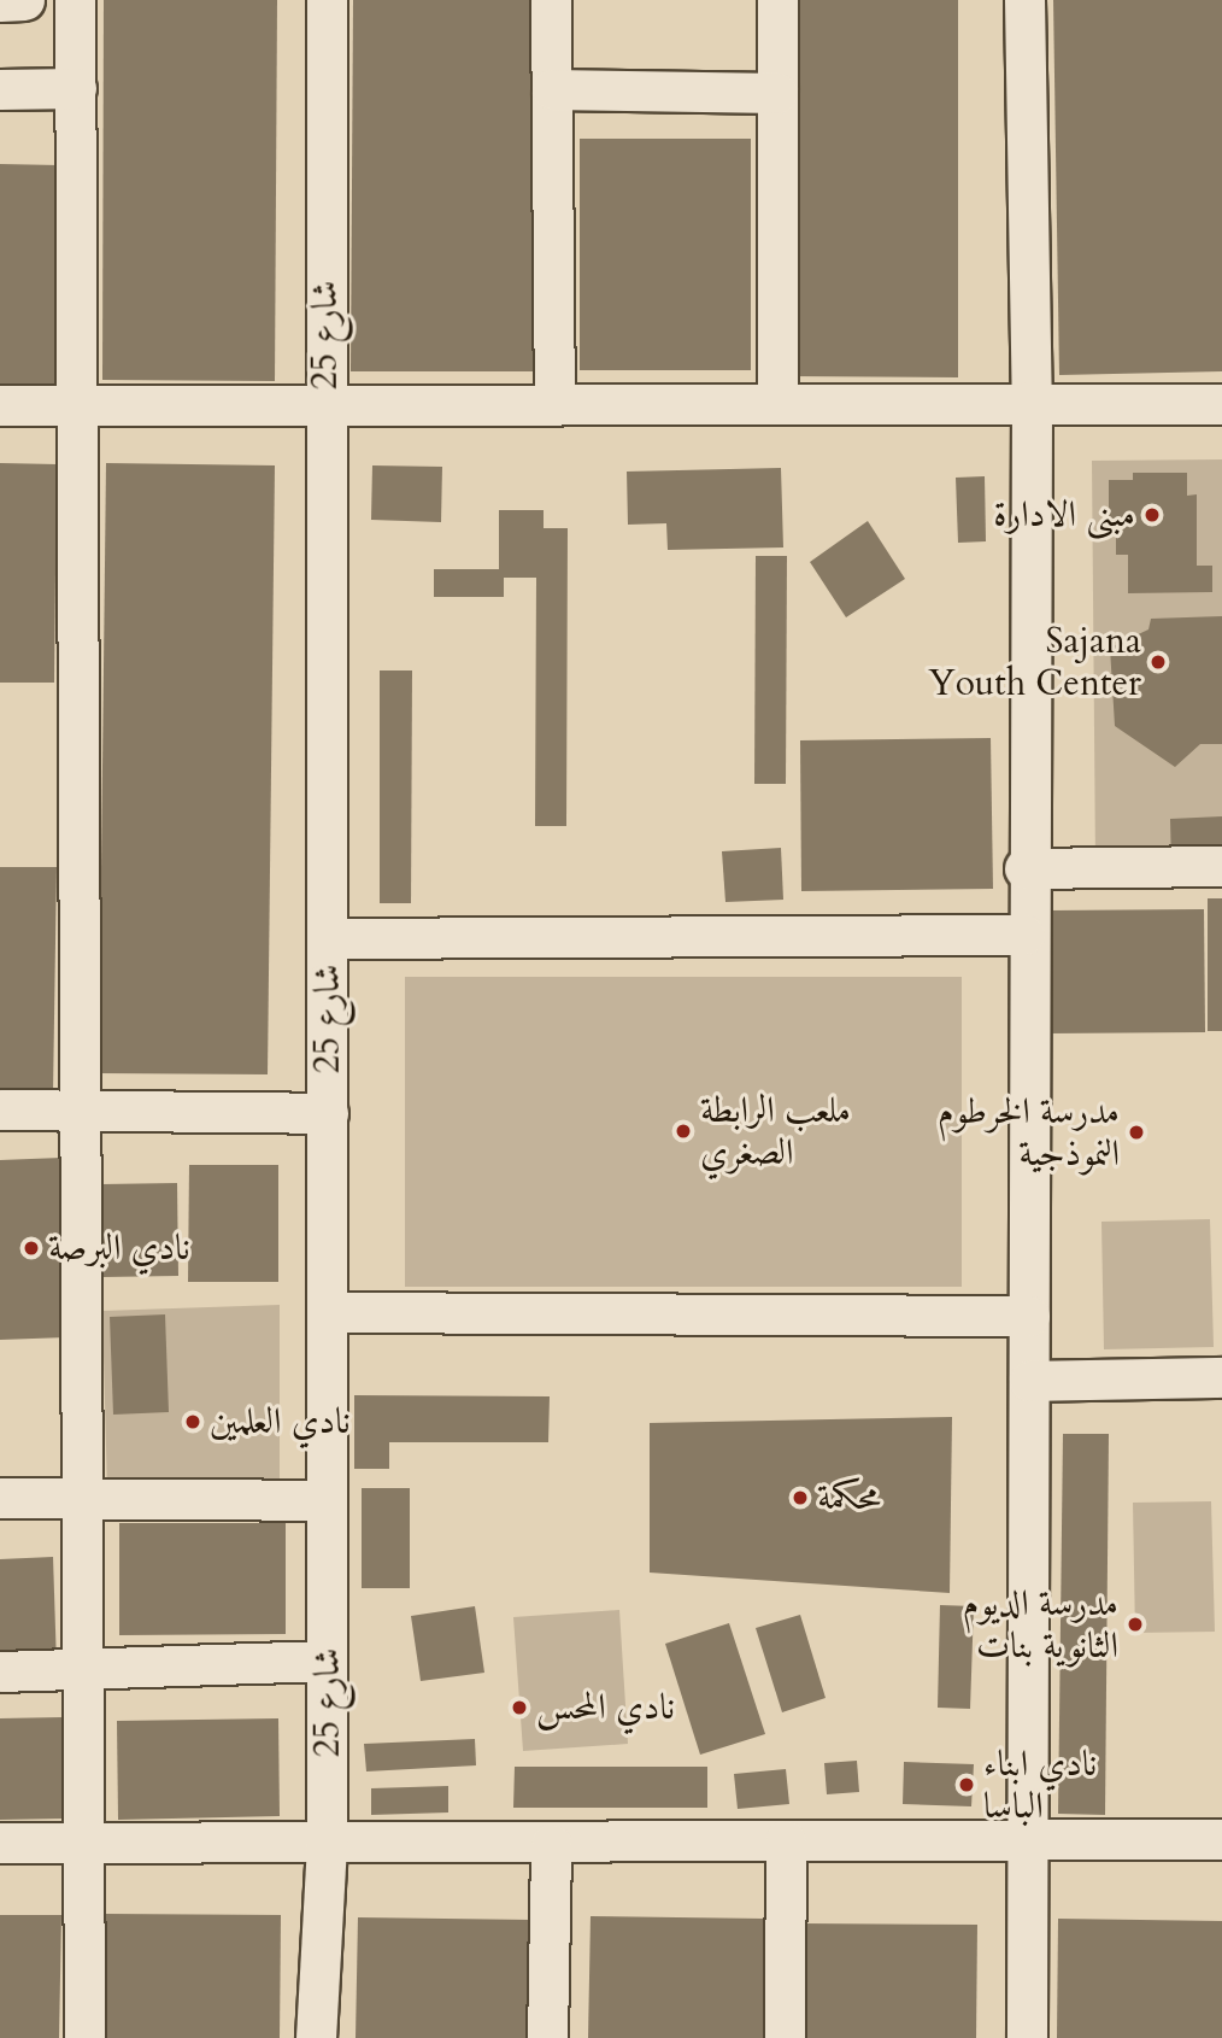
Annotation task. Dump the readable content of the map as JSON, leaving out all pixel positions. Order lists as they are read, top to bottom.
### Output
{
  "streets": {
    "street": ["شارع 25"]
  },
  "places": [
    "مبنى الادارة",
    "Sajana Youth Center",
    "ملعب الرابطة الصغري",
    "مدرسة الخرطوم النموذجية",
    "نادي البرصة",
    "نادي العلمين",
    "محكمة",
    "مدرسة الديوم الثانوية بنات",
    "نادي المحس",
    "نادي ابناء الباسا"
  ]
}
